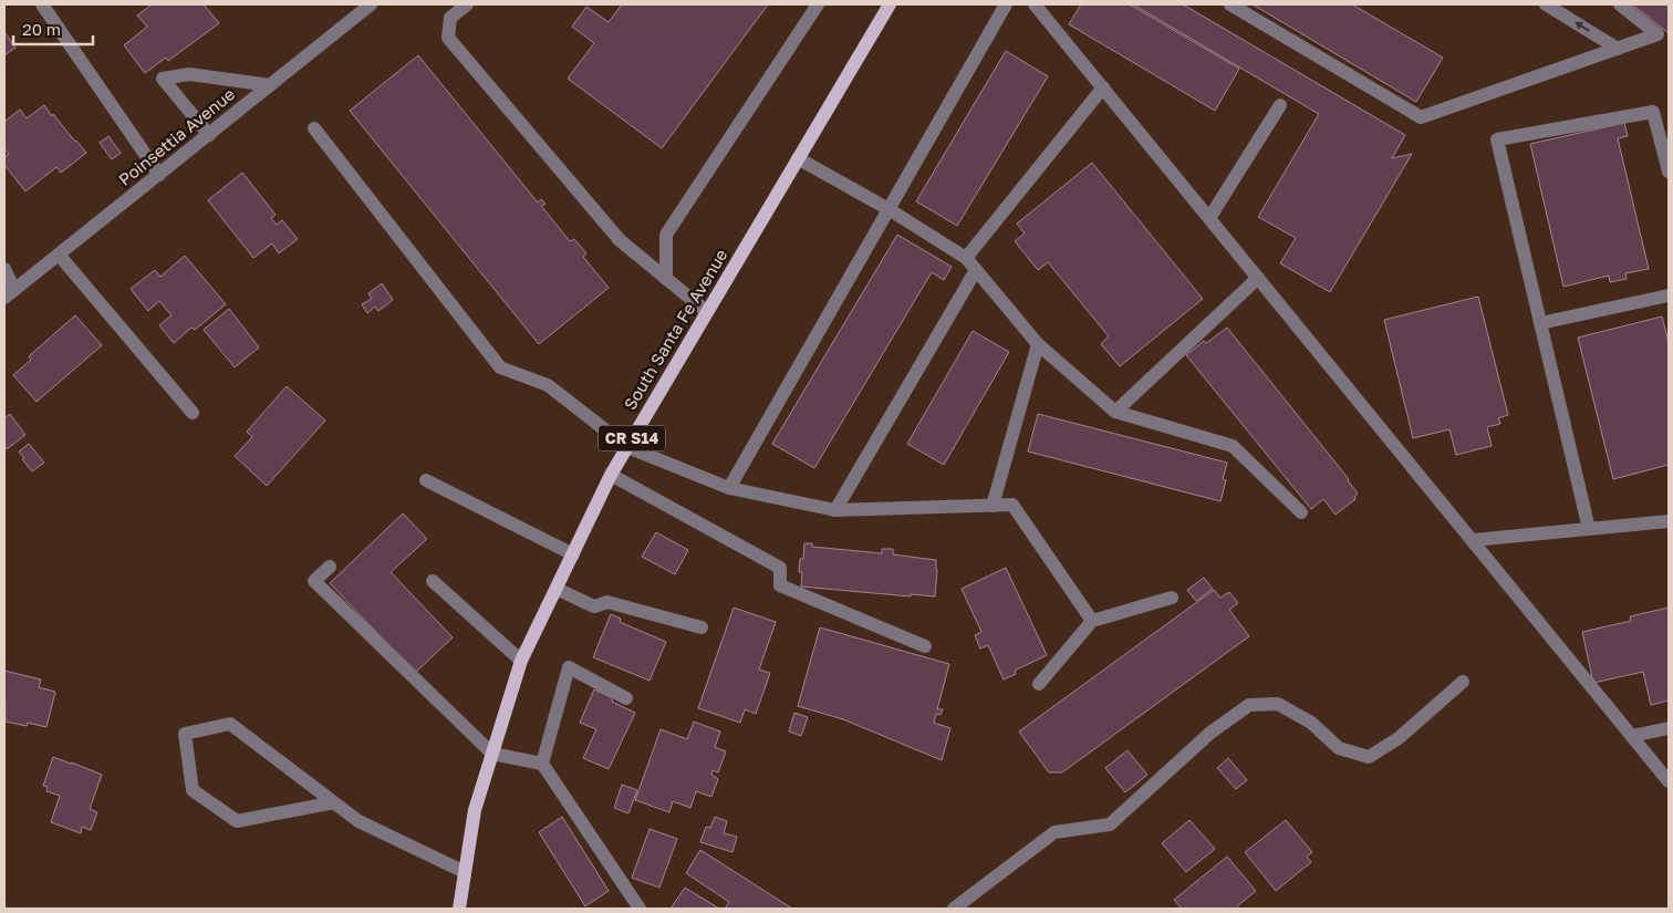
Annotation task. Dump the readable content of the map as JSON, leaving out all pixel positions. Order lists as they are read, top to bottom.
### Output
{
  "streets": {
    "main road": ["South Santa Fe Avenue", "CR S14"],
    "street": ["Poinsettia Avenue"]
  },
  "scale_bar": "20 m"
}
